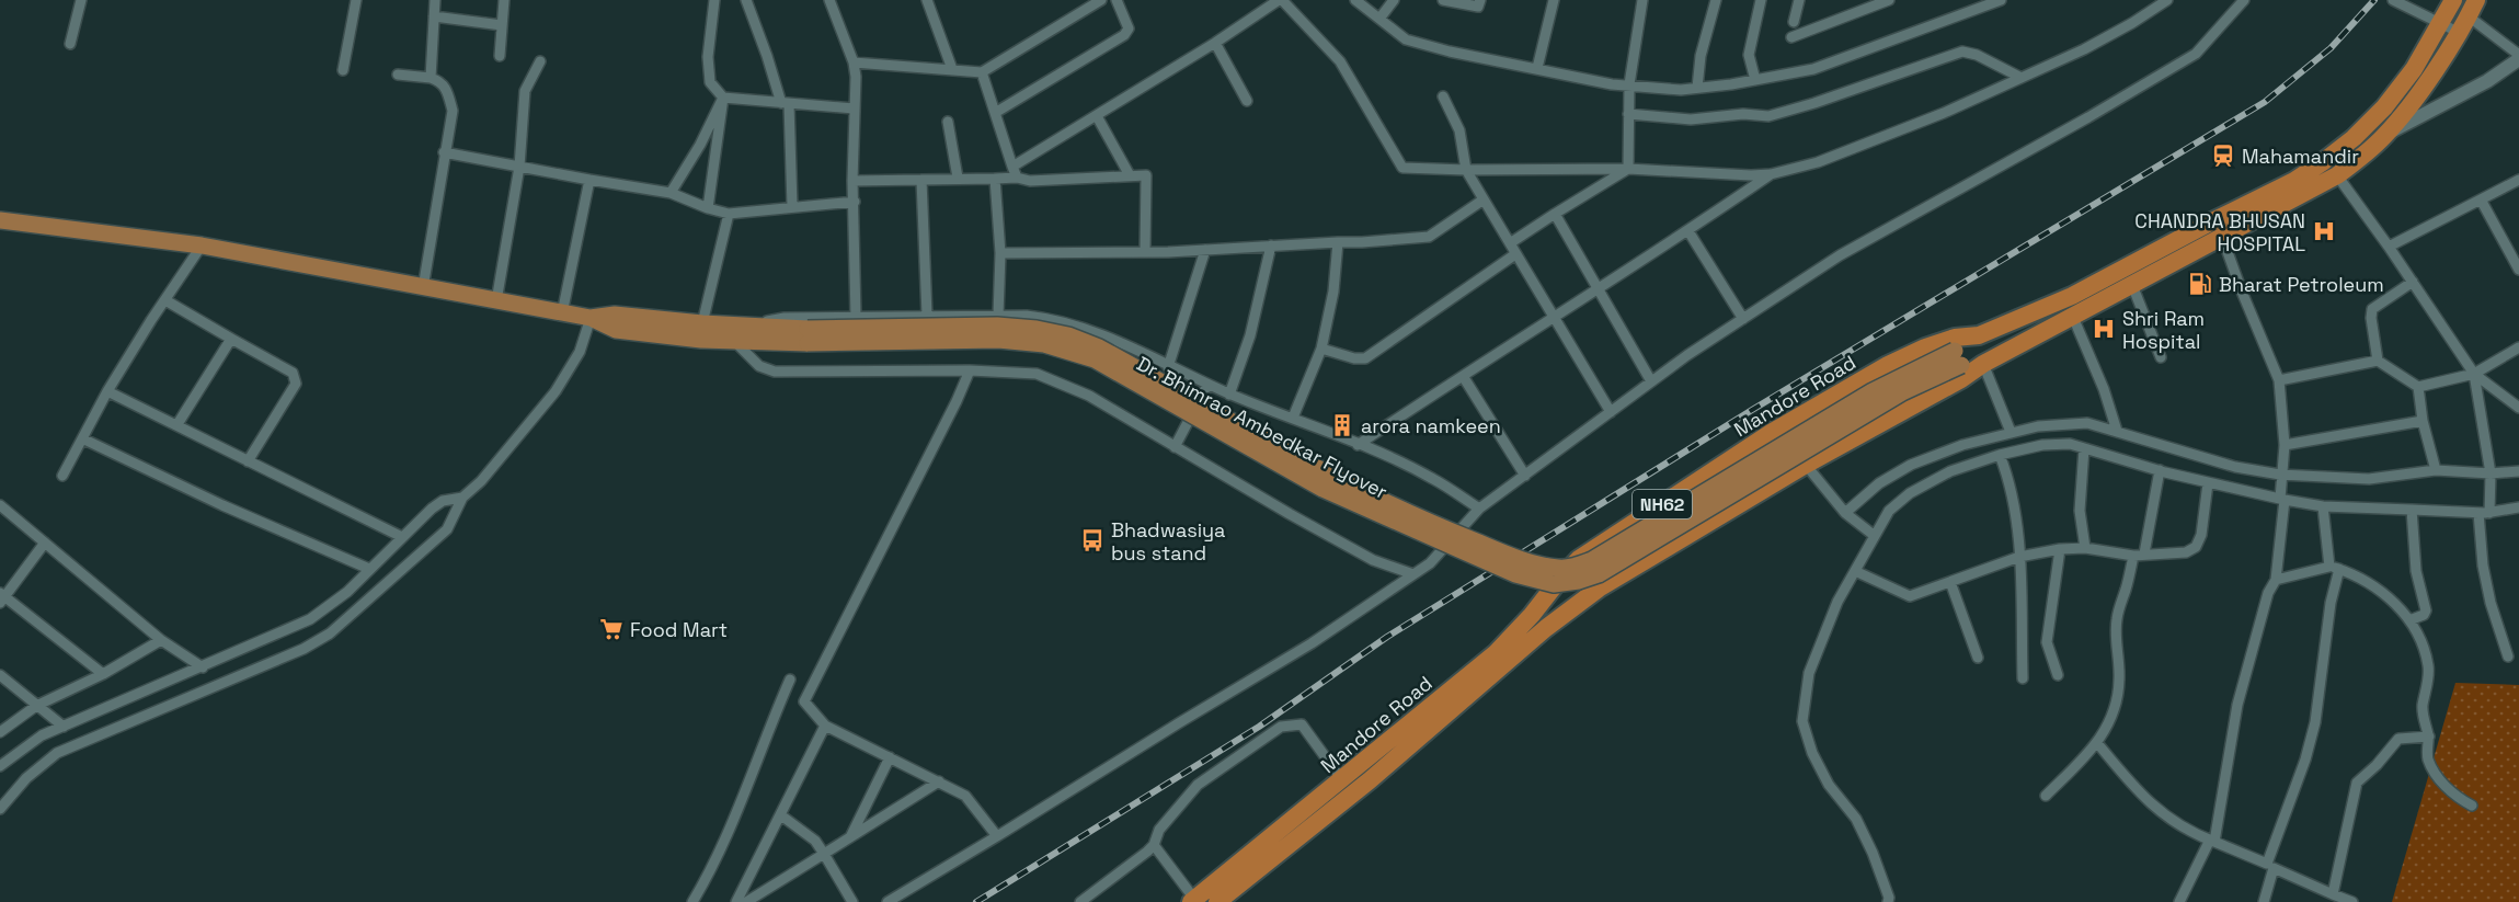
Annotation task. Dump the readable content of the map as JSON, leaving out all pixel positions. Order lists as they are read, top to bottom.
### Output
{
  "streets": {
    "highway": ["Mandore Road", "NH62"],
    "main road": ["Dr. Bhimrao Ambedkar Flyover"]
  },
  "crossings": [
    ["Mandore Road", "Dr. Bhimrao Ambedkar Flyover"]
  ],
  "places": {
    "station": ["Mahamandir"],
    "hospital": ["CHANDRA BHUSAN HOSPITAL", "Shri Ram Hospital"],
    "fuel station": ["Bharat Petroleum"],
    "building": ["arora namkeen"],
    "bus stop": ["Bhadwasiya bus stand"],
    "supermarket": ["Food Mart"]
  }
}
